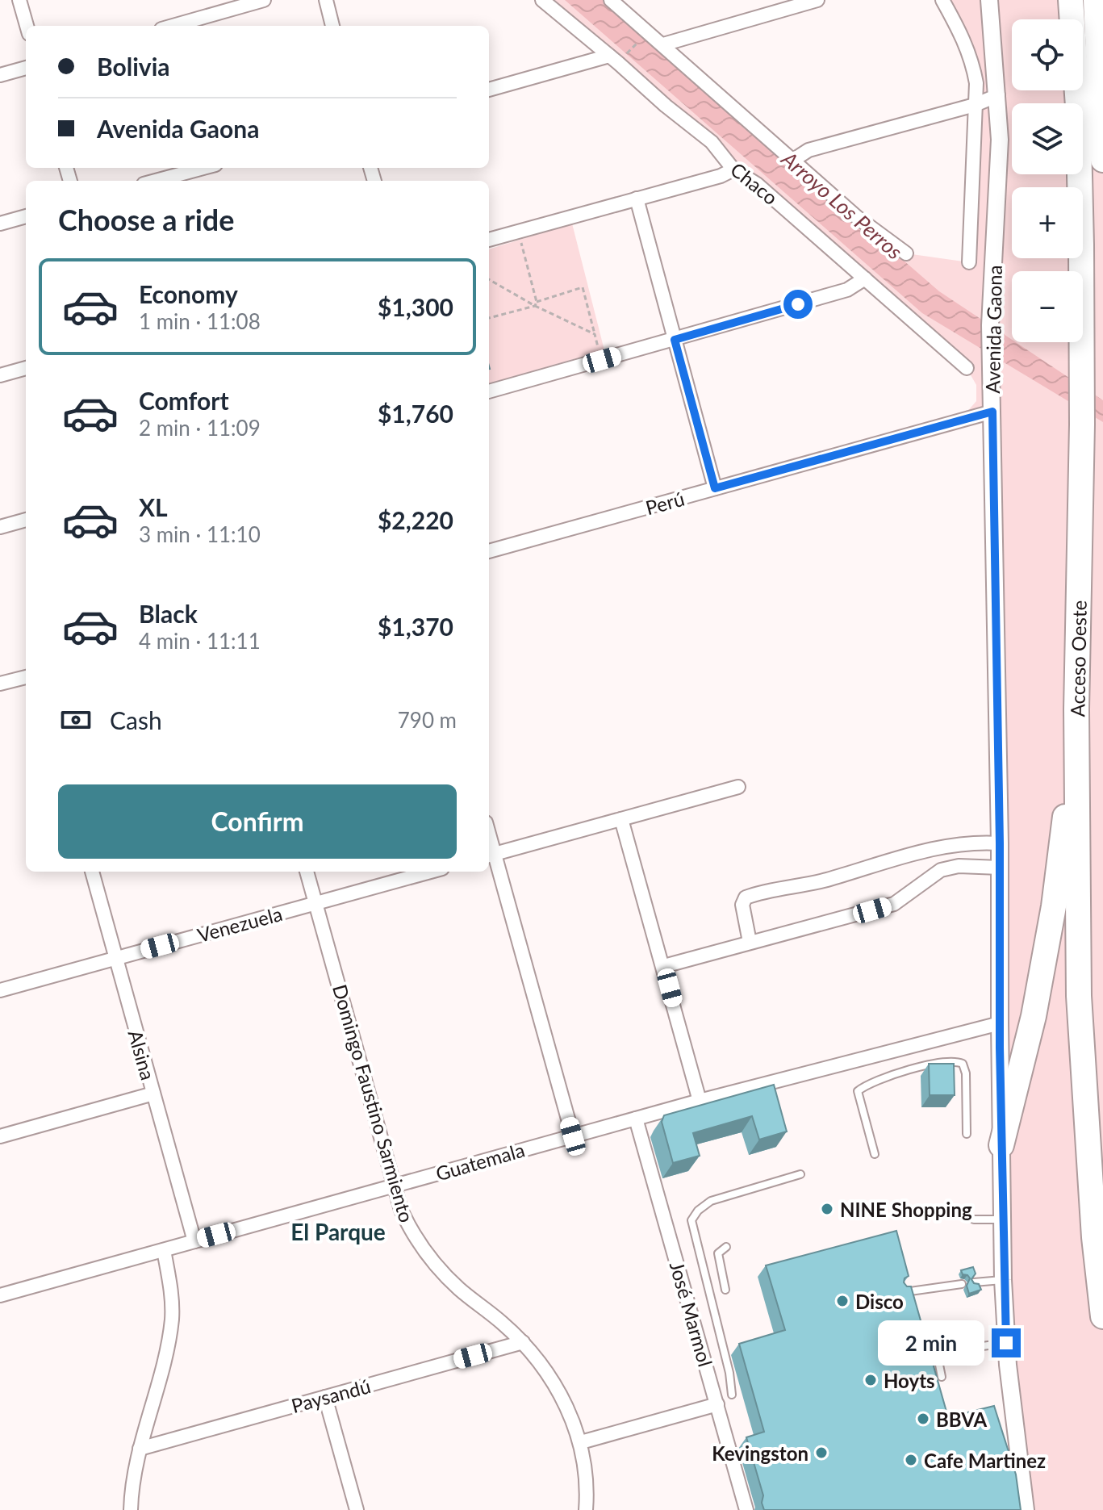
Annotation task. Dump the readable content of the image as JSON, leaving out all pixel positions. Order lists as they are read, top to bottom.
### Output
{
  "streets": {
    "highway": ["Acceso Oeste"],
    "street": [
      "Chaco",
      "Avenida Gaona",
      "Perú",
      "Venezuela",
      "Alsina",
      "Domingo Faustino Sarmiento",
      "Guatemala",
      "José Marmol",
      "Paysandú"
    ]
  },
  "crossings": [
    ["Avenida Gaona", "Perú"],
    ["Avenida Gaona", "Guatemala"],
    ["Venezuela", "Alsina"],
    ["Venezuela", "Domingo Faustino Sarmiento"],
    ["Alsina", "Guatemala"],
    ["Domingo Faustino Sarmiento", "Guatemala"],
    ["Domingo Faustino Sarmiento", "Paysandú"],
    ["Guatemala", "José Marmol"]
  ],
  "districts": ["El Parque"],
  "water": ["Arroyo Los Perros"],
  "places": [
    "NINE Shopping",
    "Disco",
    "Hoyts",
    "BBVA",
    "Kevingston",
    "Cafe Martinez"
  ],
  "page": {
    "map_buttons": ["+", "−"],
    "banner": ["Bolivia", "Avenida Gaona"],
    "heading": "Choose a ride",
    "list": [
      {
        "name": "Economy",
        "note": "1 min · 11:08",
        "value": "$1,300"
      },
      {
        "name": "Comfort",
        "note": "2 min · 11:09",
        "value": "$1,760"
      },
      {
        "name": "XL",
        "note": "3 min · 11:10",
        "value": "$2,220"
      },
      {
        "name": "Black",
        "note": "4 min · 11:11",
        "value": "$1,370"
      }
    ],
    "pay": ["Cash", "790 m"],
    "buttons": "Confirm",
    "bubble": "2 min"
  }
}
